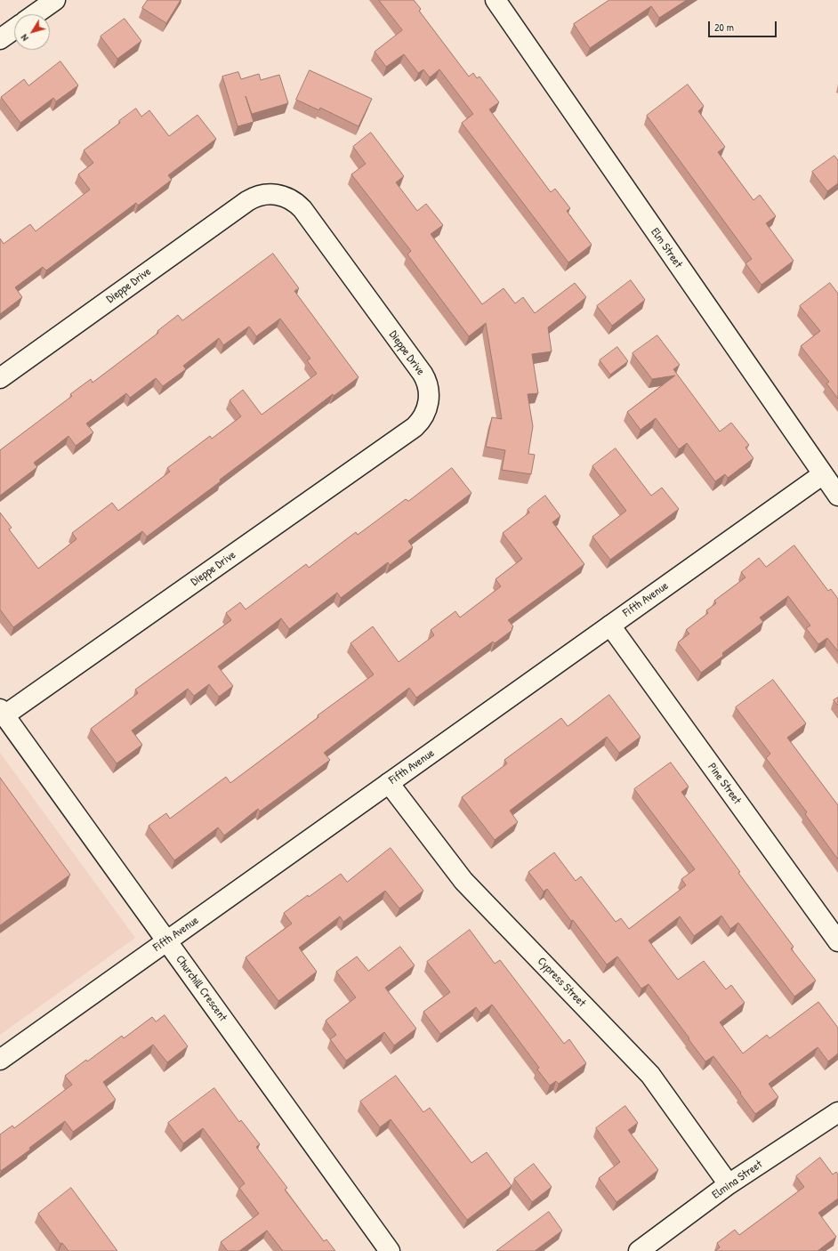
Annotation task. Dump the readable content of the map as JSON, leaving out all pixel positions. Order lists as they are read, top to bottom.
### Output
{
  "streets": {
    "street": [
      "Elm Street",
      "Dieppe Drive",
      "Fifth Avenue",
      "Pine Street",
      "Cypress Street",
      "Churchill Crescent",
      "Elmina Street"
    ]
  },
  "crossings": [
    ["Elm Street", "Fifth Avenue"],
    ["Dieppe Drive", "Churchill Crescent"],
    ["Fifth Avenue", "Pine Street"],
    ["Fifth Avenue", "Cypress Street"],
    ["Fifth Avenue", "Churchill Crescent"],
    ["Cypress Street", "Elmina Street"]
  ],
  "scale_bar": "20 m",
  "north": "bottom left"
}
